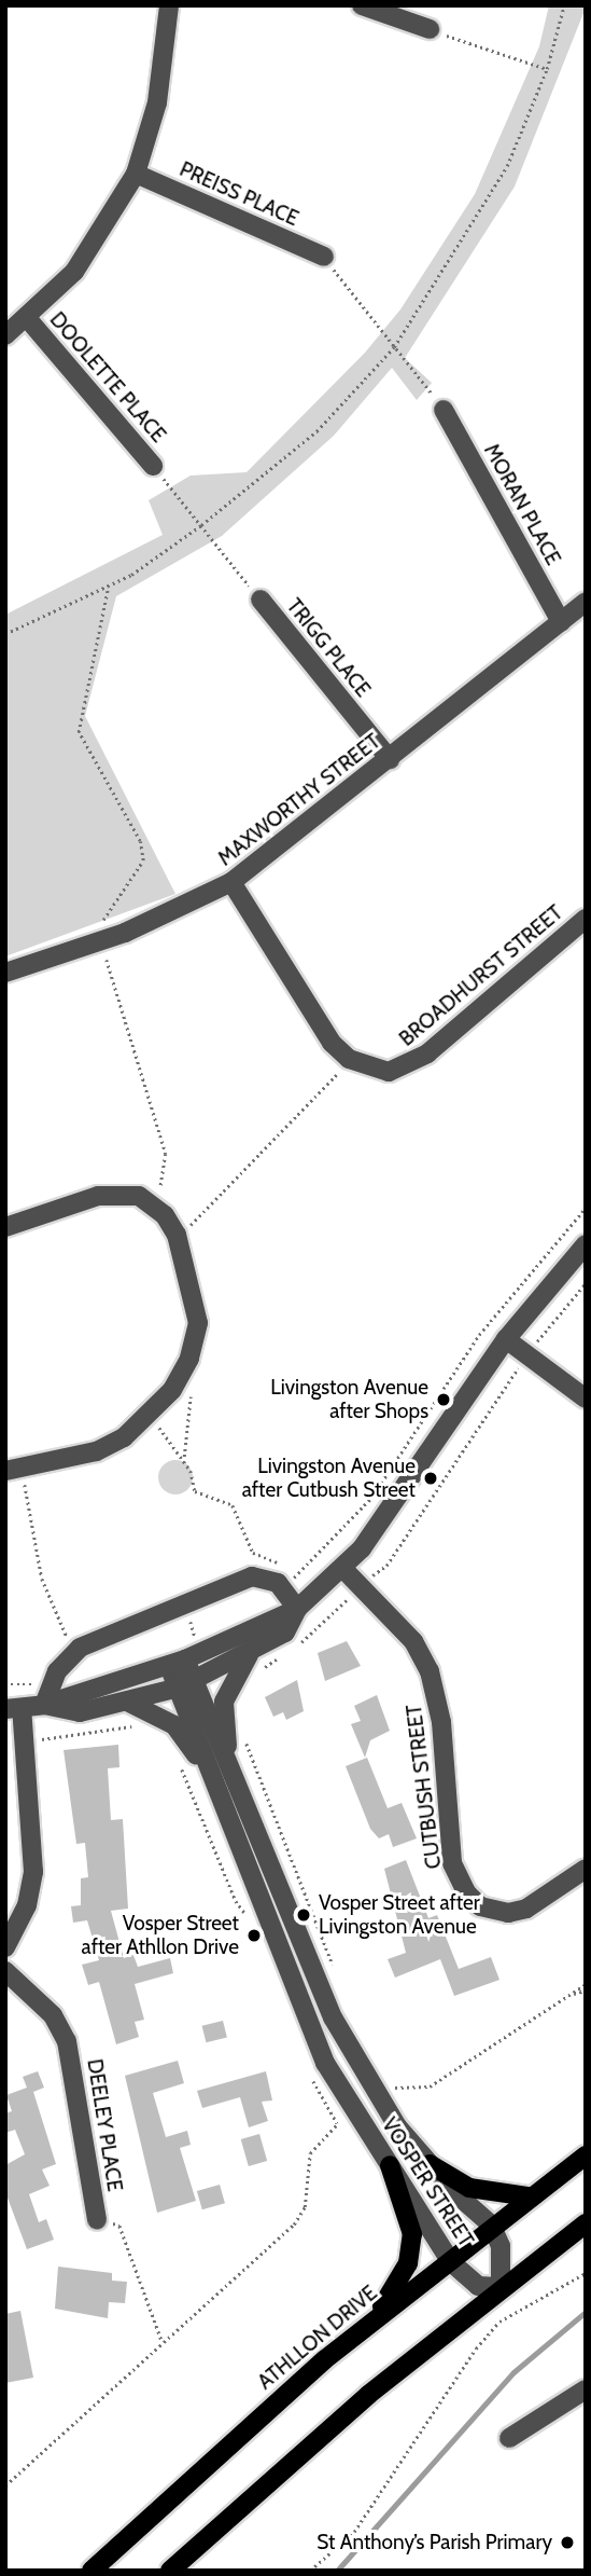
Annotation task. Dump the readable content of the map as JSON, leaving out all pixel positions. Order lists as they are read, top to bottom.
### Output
{
  "streets": {
    "main road": ["ATHLLON DRIVE"],
    "street": [
      "PREISS PLACE",
      "DOOLETTE PLACE",
      "MORAN PLACE",
      "TRIGG PLACE",
      "MAXWORTHY STREET",
      "BROADHURST STREET",
      "CUTBUSH STREET",
      "DEELEY PLACE",
      "VOSPER STREET"
    ]
  },
  "crossings": [
    ["MORAN PLACE", "MAXWORTHY STREET"],
    ["TRIGG PLACE", "MAXWORTHY STREET"],
    ["MAXWORTHY STREET", "BROADHURST STREET"],
    ["VOSPER STREET", "ATHLLON DRIVE"]
  ],
  "places": [
    "Livingston Avenue after Shops",
    "Livingston Avenue after Cutbush Street",
    "Vosper Street after Livingston Avenue",
    "Vosper Street after Athllon Drive",
    "St Anthony’s Parish Primary"
  ]
}
